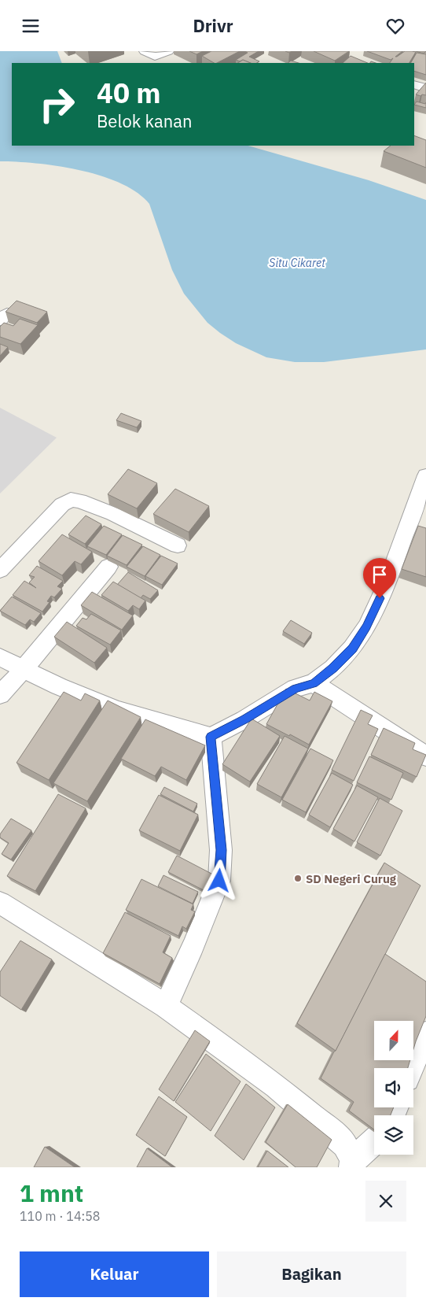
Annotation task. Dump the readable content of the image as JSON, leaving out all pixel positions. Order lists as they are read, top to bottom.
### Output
{
  "water": ["Situ Cikaret"],
  "places": ["SD Negeri Curug"],
  "north": "top",
  "page": {
    "header": "Drivr",
    "turn": ["40 m", "Belok kanan"],
    "heading": ["1 mnt", "110 m · 14:58"],
    "buttons": ["Keluar", "Bagikan"]
  }
}
